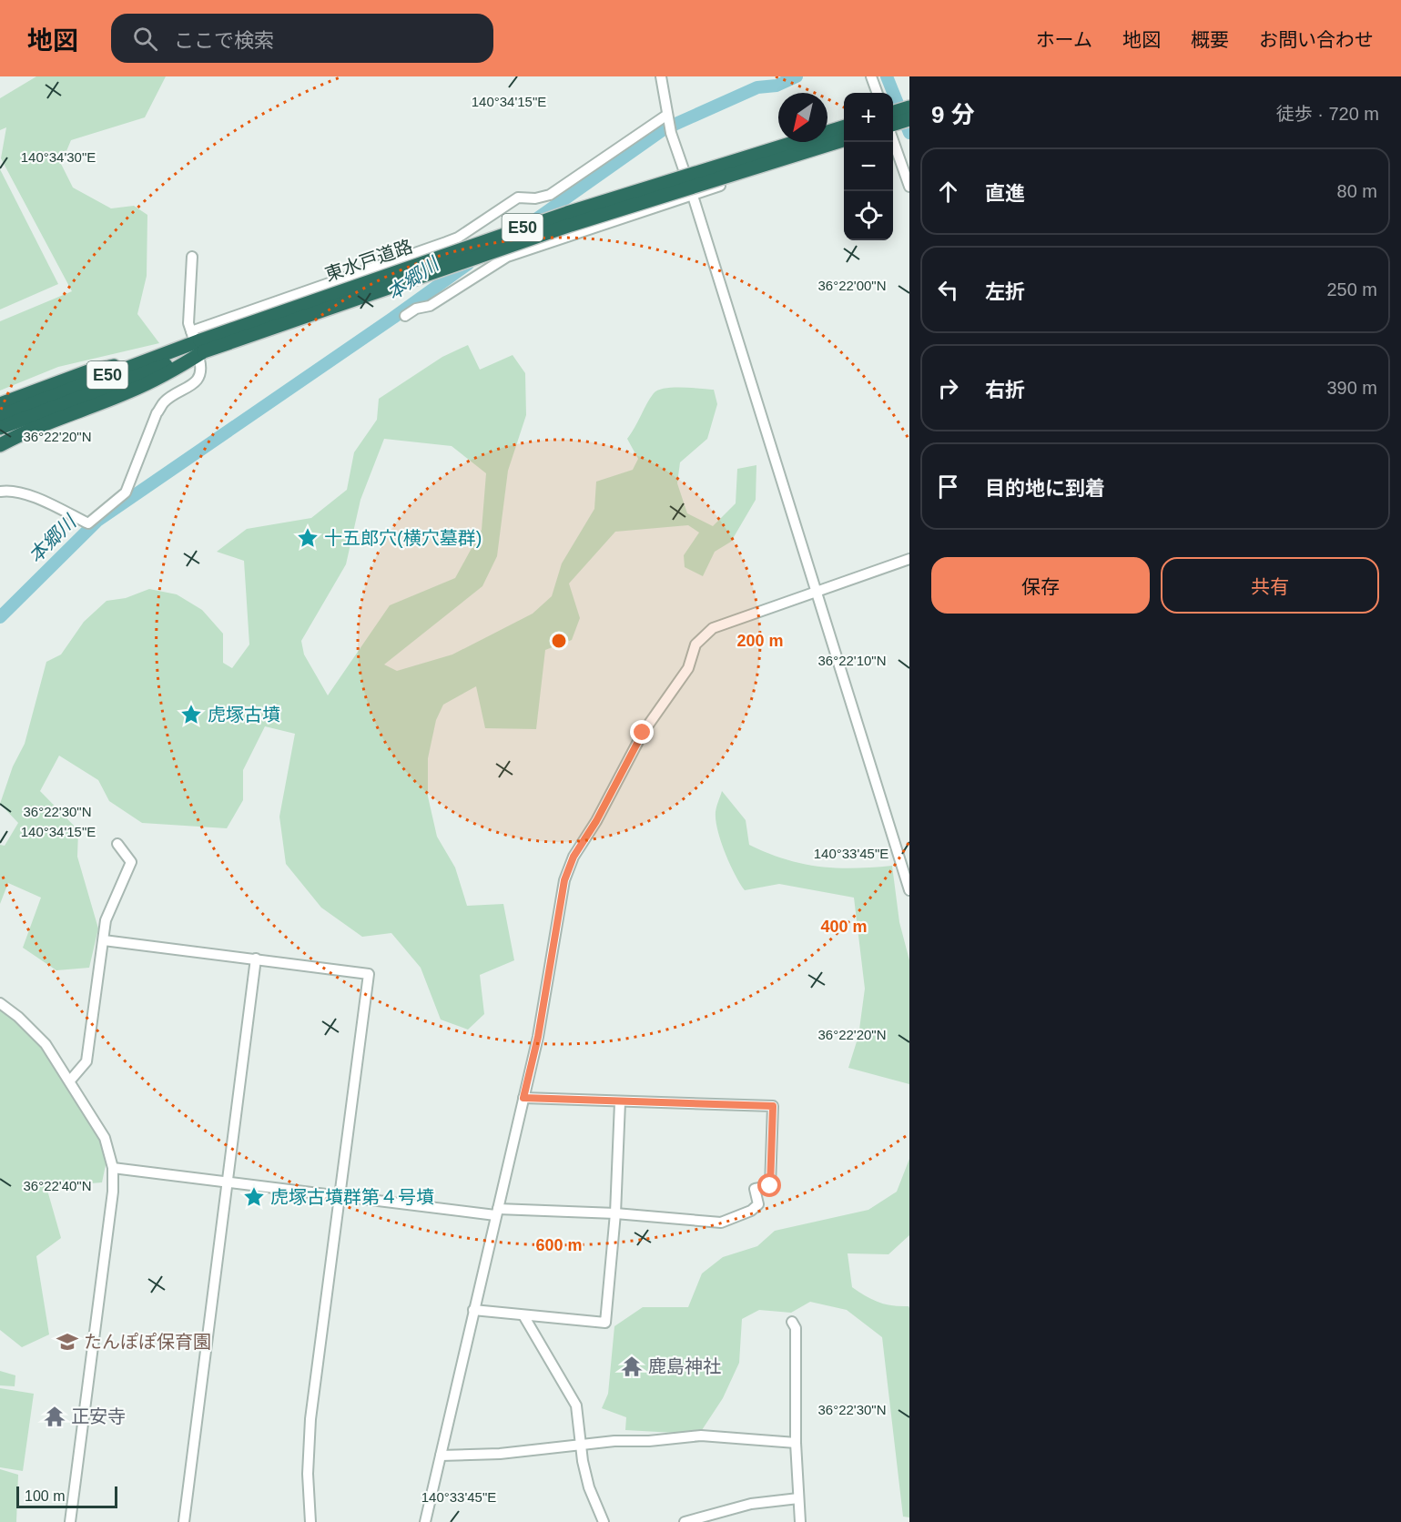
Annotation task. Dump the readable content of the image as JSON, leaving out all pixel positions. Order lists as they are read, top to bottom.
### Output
{
  "streets": {
    "highway": ["E50", "東水戸道路"]
  },
  "water": ["本郷川"],
  "places": {
    "place": ["十五郎穴(横穴墓群)", "虎塚古墳", "虎塚古墳群第４号墳"],
    "school or university": ["たんぽぽ保育園"],
    "temple": ["鹿島神社", "正安寺"]
  },
  "scale_bar": "100 m",
  "north": "bottom left",
  "page": {
    "header": "地図",
    "search": "ここで検索",
    "nav": [
      "ホーム",
      "地図",
      "概要",
      "お問い合わせ"
    ],
    "heading": ["9 分", "徒歩 · 720 m"],
    "map_buttons": ["+", "−"],
    "list": [
      ["直進", "80 m"],
      ["左折", "250 m"],
      ["右折", "390 m"],
      "目的地に到着"
    ],
    "buttons": ["保存", "共有"],
    "scale": "100 m"
  },
  "coordinates": [
    "140°34'15\"E",
    "140°34'30\"E",
    "36°22'00\"N",
    "36°22'20\"N",
    "36°22'10\"N",
    "36°22'30\"N",
    "140°33'45\"E",
    "36°22'40\"N"
  ],
  "rings": ["200 m", "400 m", "600 m"]
}
